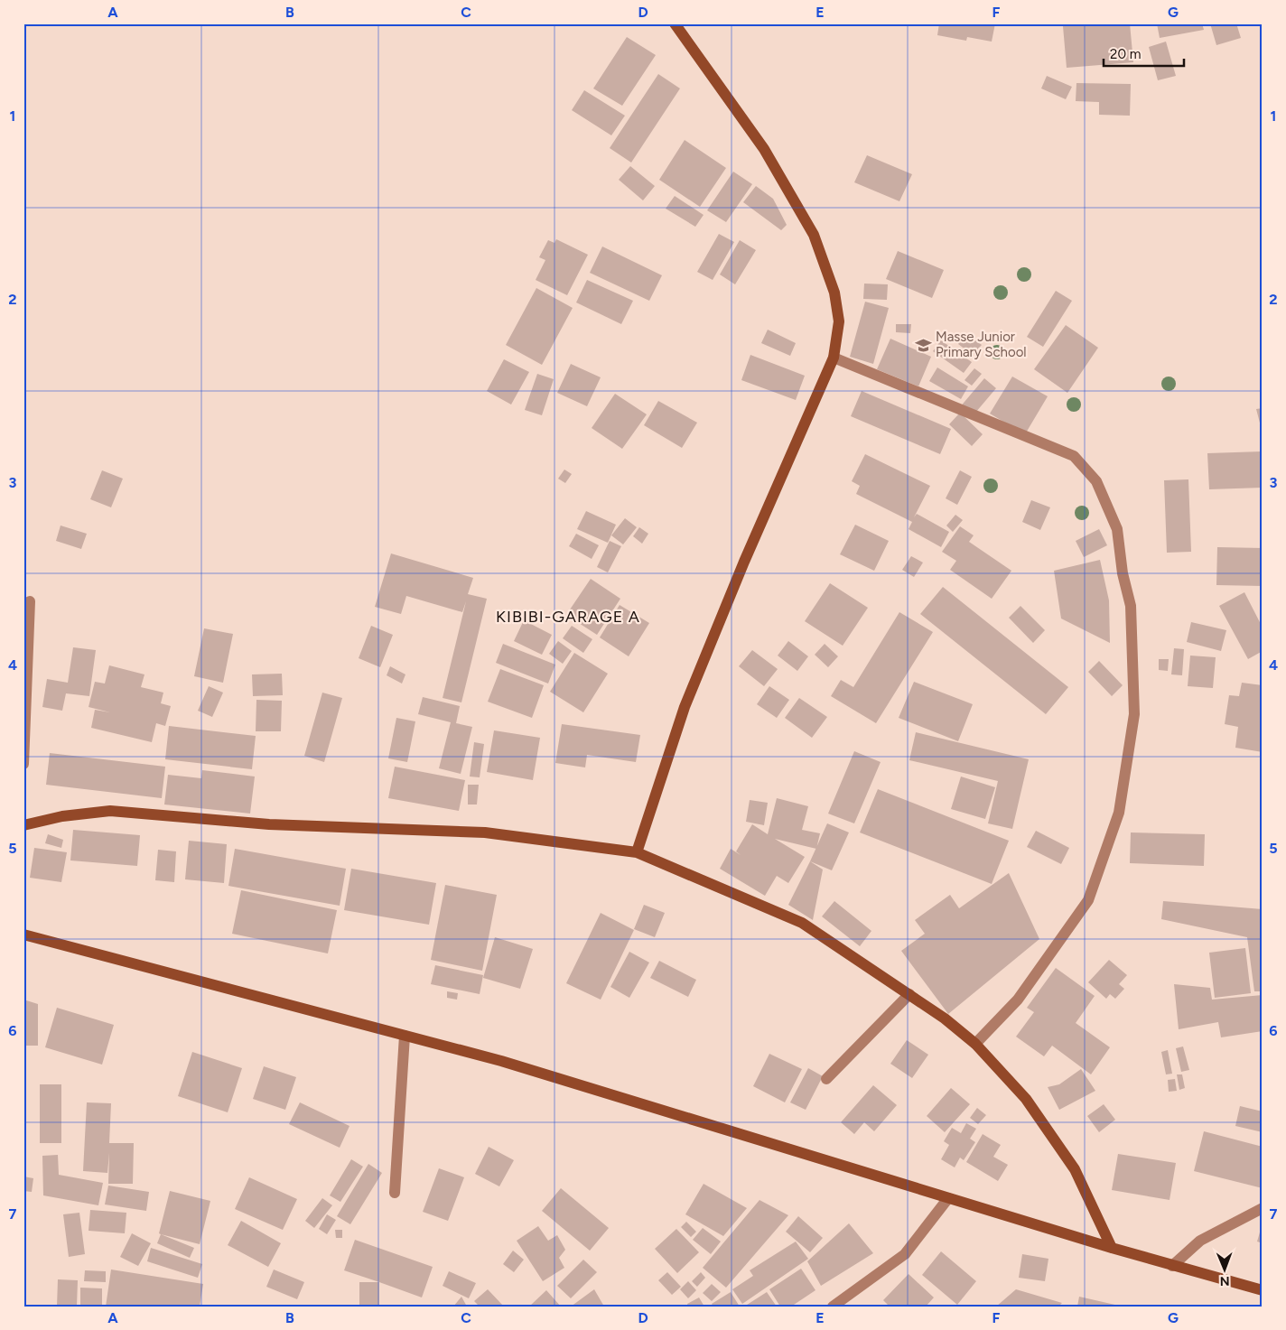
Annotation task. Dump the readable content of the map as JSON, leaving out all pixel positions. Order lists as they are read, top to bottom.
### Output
{
  "districts": ["KIBIBI-GARAGE A"],
  "places": {
    "school or university": ["Masse Junior Primary School"]
  },
  "scale_bar": "20 m",
  "north": "bottom",
  "grid": {
    "columns": [
      "A",
      "B",
      "C",
      "D",
      "E",
      "F",
      "G"
    ],
    "rows": [
      "1",
      "2",
      "3",
      "4",
      "5",
      "6",
      "7"
    ]
  }
}
